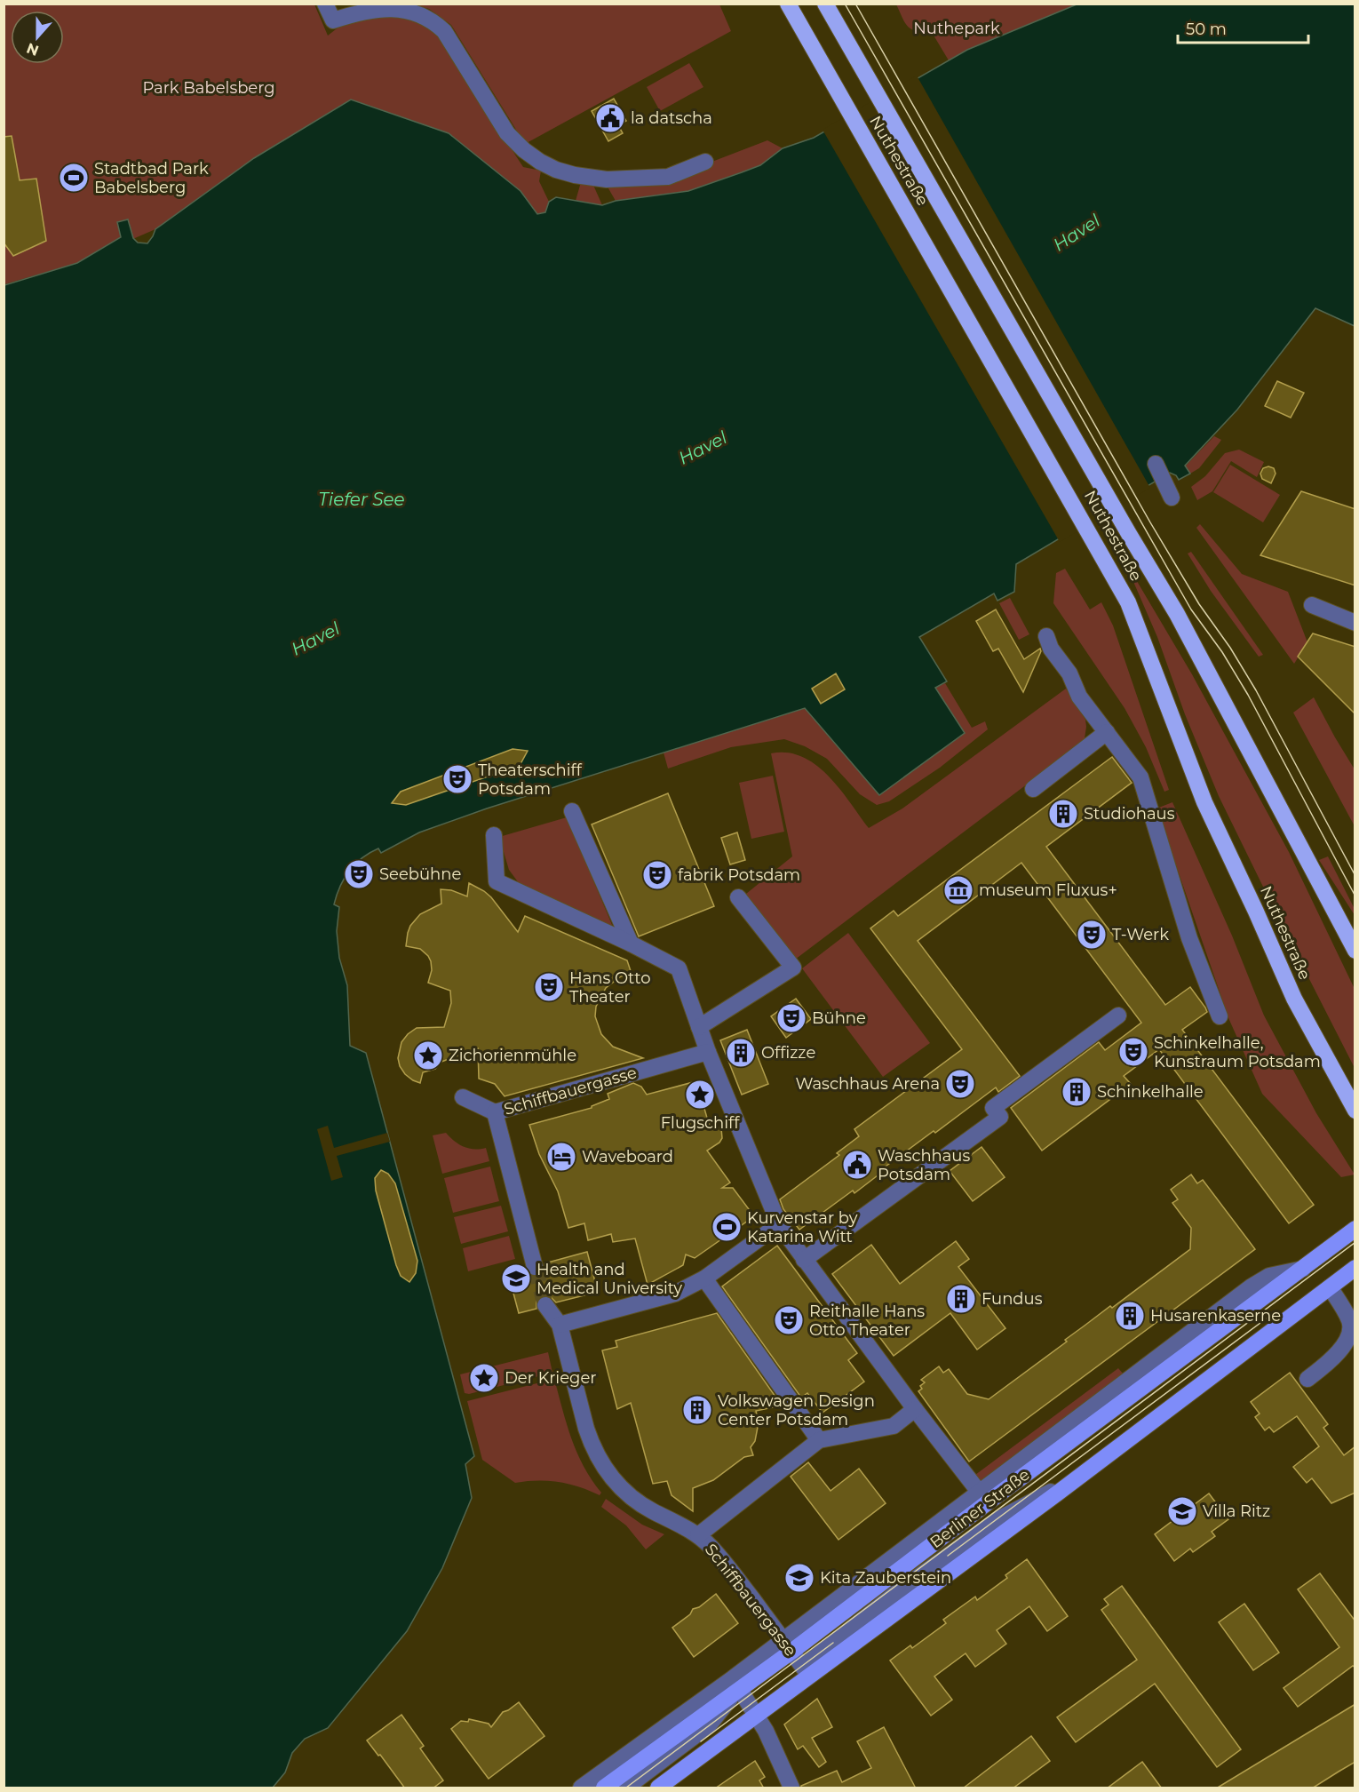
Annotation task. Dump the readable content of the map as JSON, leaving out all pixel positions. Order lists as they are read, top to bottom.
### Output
{
  "streets": {
    "highway": ["Nuthestraße"],
    "main road": ["Berliner Straße"],
    "street": ["Schiffbauergasse"]
  },
  "crossings": [
    ["Schiffbauergasse", "Berliner Straße"]
  ],
  "water": ["Havel", "Tiefer See"],
  "parks": ["Nuthepark", "Park Babelsberg"],
  "places": {
    "public building": ["la datscha", "Waschhaus Potsdam"],
    "sports": ["Stadtbad Park Babelsberg", "Kurvenstar by Katarina Witt"],
    "theatre": [
      "Theaterschiff Potsdam",
      "Seebühne",
      "fabrik Potsdam",
      "T-Werk",
      "Hans Otto Theater",
      "Bühne",
      "Schinkelhalle, Kunstraum Potsdam",
      "Waschhaus Arena",
      "Reithalle Hans Otto Theater"
    ],
    "building": [
      "Studiohaus",
      "Offizze",
      "Schinkelhalle",
      "Fundus",
      "Husarenkaserne",
      "Volkswagen Design Center Potsdam"
    ],
    "museum": ["museum Fluxus+"],
    "place": ["Zichorienmühle", "Flugschiff", "Der Krieger"],
    "hotel": ["Waveboard"],
    "school or university": ["Health and Medical University", "Villa Ritz", "Kita Zauberstein"]
  },
  "scale_bar": "50 m",
  "north": "bottom"
}
